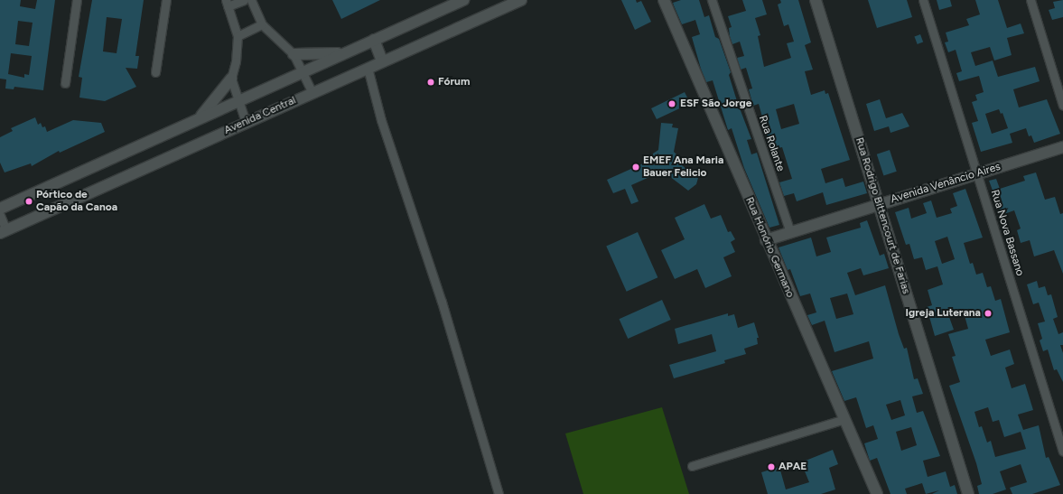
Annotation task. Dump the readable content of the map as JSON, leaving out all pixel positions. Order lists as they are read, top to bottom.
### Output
{
  "streets": {
    "street": [
      "Avenida Central",
      "Rua Rolante",
      "Avenida Venâncio Aires",
      "Rua Rodrigo Bittencourt de Farias",
      "Rua Nova Bassano",
      "Rua Honório Germano"
    ]
  },
  "crossings": [
    ["Rua Rolante", "Avenida Venâncio Aires"],
    ["Avenida Venâncio Aires", "Rua Rodrigo Bittencourt de Farias"],
    ["Avenida Venâncio Aires", "Rua Nova Bassano"],
    ["Avenida Venâncio Aires", "Rua Honório Germano"]
  ],
  "places": [
    "Fórum",
    "ESF São Jorge",
    "EMEF Ana Maria Bauer Felicio",
    "Pórtico de Capão da Canoa",
    "Igreja Luterana",
    "APAE"
  ]
}
